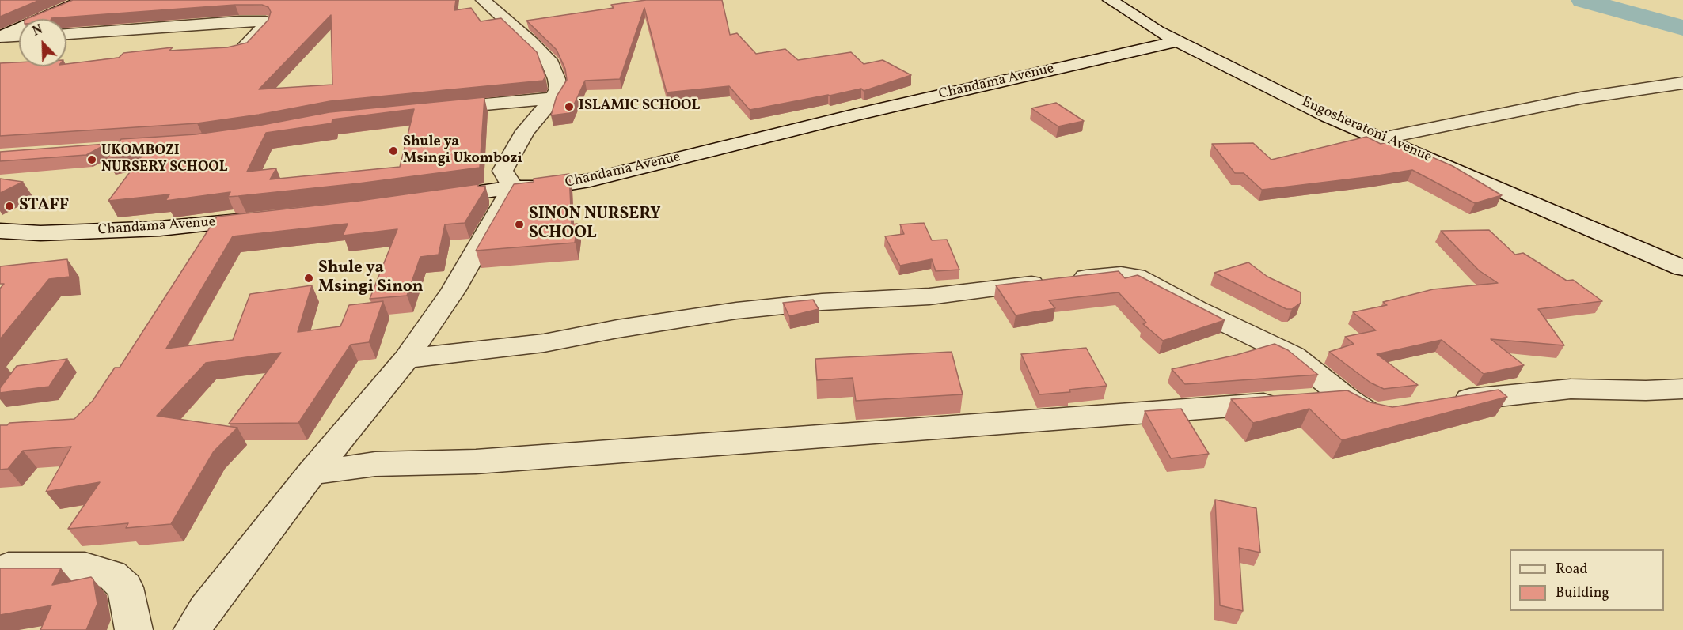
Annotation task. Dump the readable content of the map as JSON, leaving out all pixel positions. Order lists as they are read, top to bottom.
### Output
{
  "streets": {
    "street": ["Chandama Avenue", "Engosheratoni Avenue"]
  },
  "crossings": [
    ["Chandama Avenue", "Engosheratoni Avenue"]
  ],
  "places": [
    "ISLAMIC SCHOOL",
    "Shule ya Msingi Ukombozi",
    "UKOMBOZI NURSERY SCHOOL",
    "STAFF",
    "SINON NURSERY SCHOOL",
    "Shule ya Msingi Sinon"
  ],
  "legend": ["Road", "Building"],
  "north": "top left"
}
